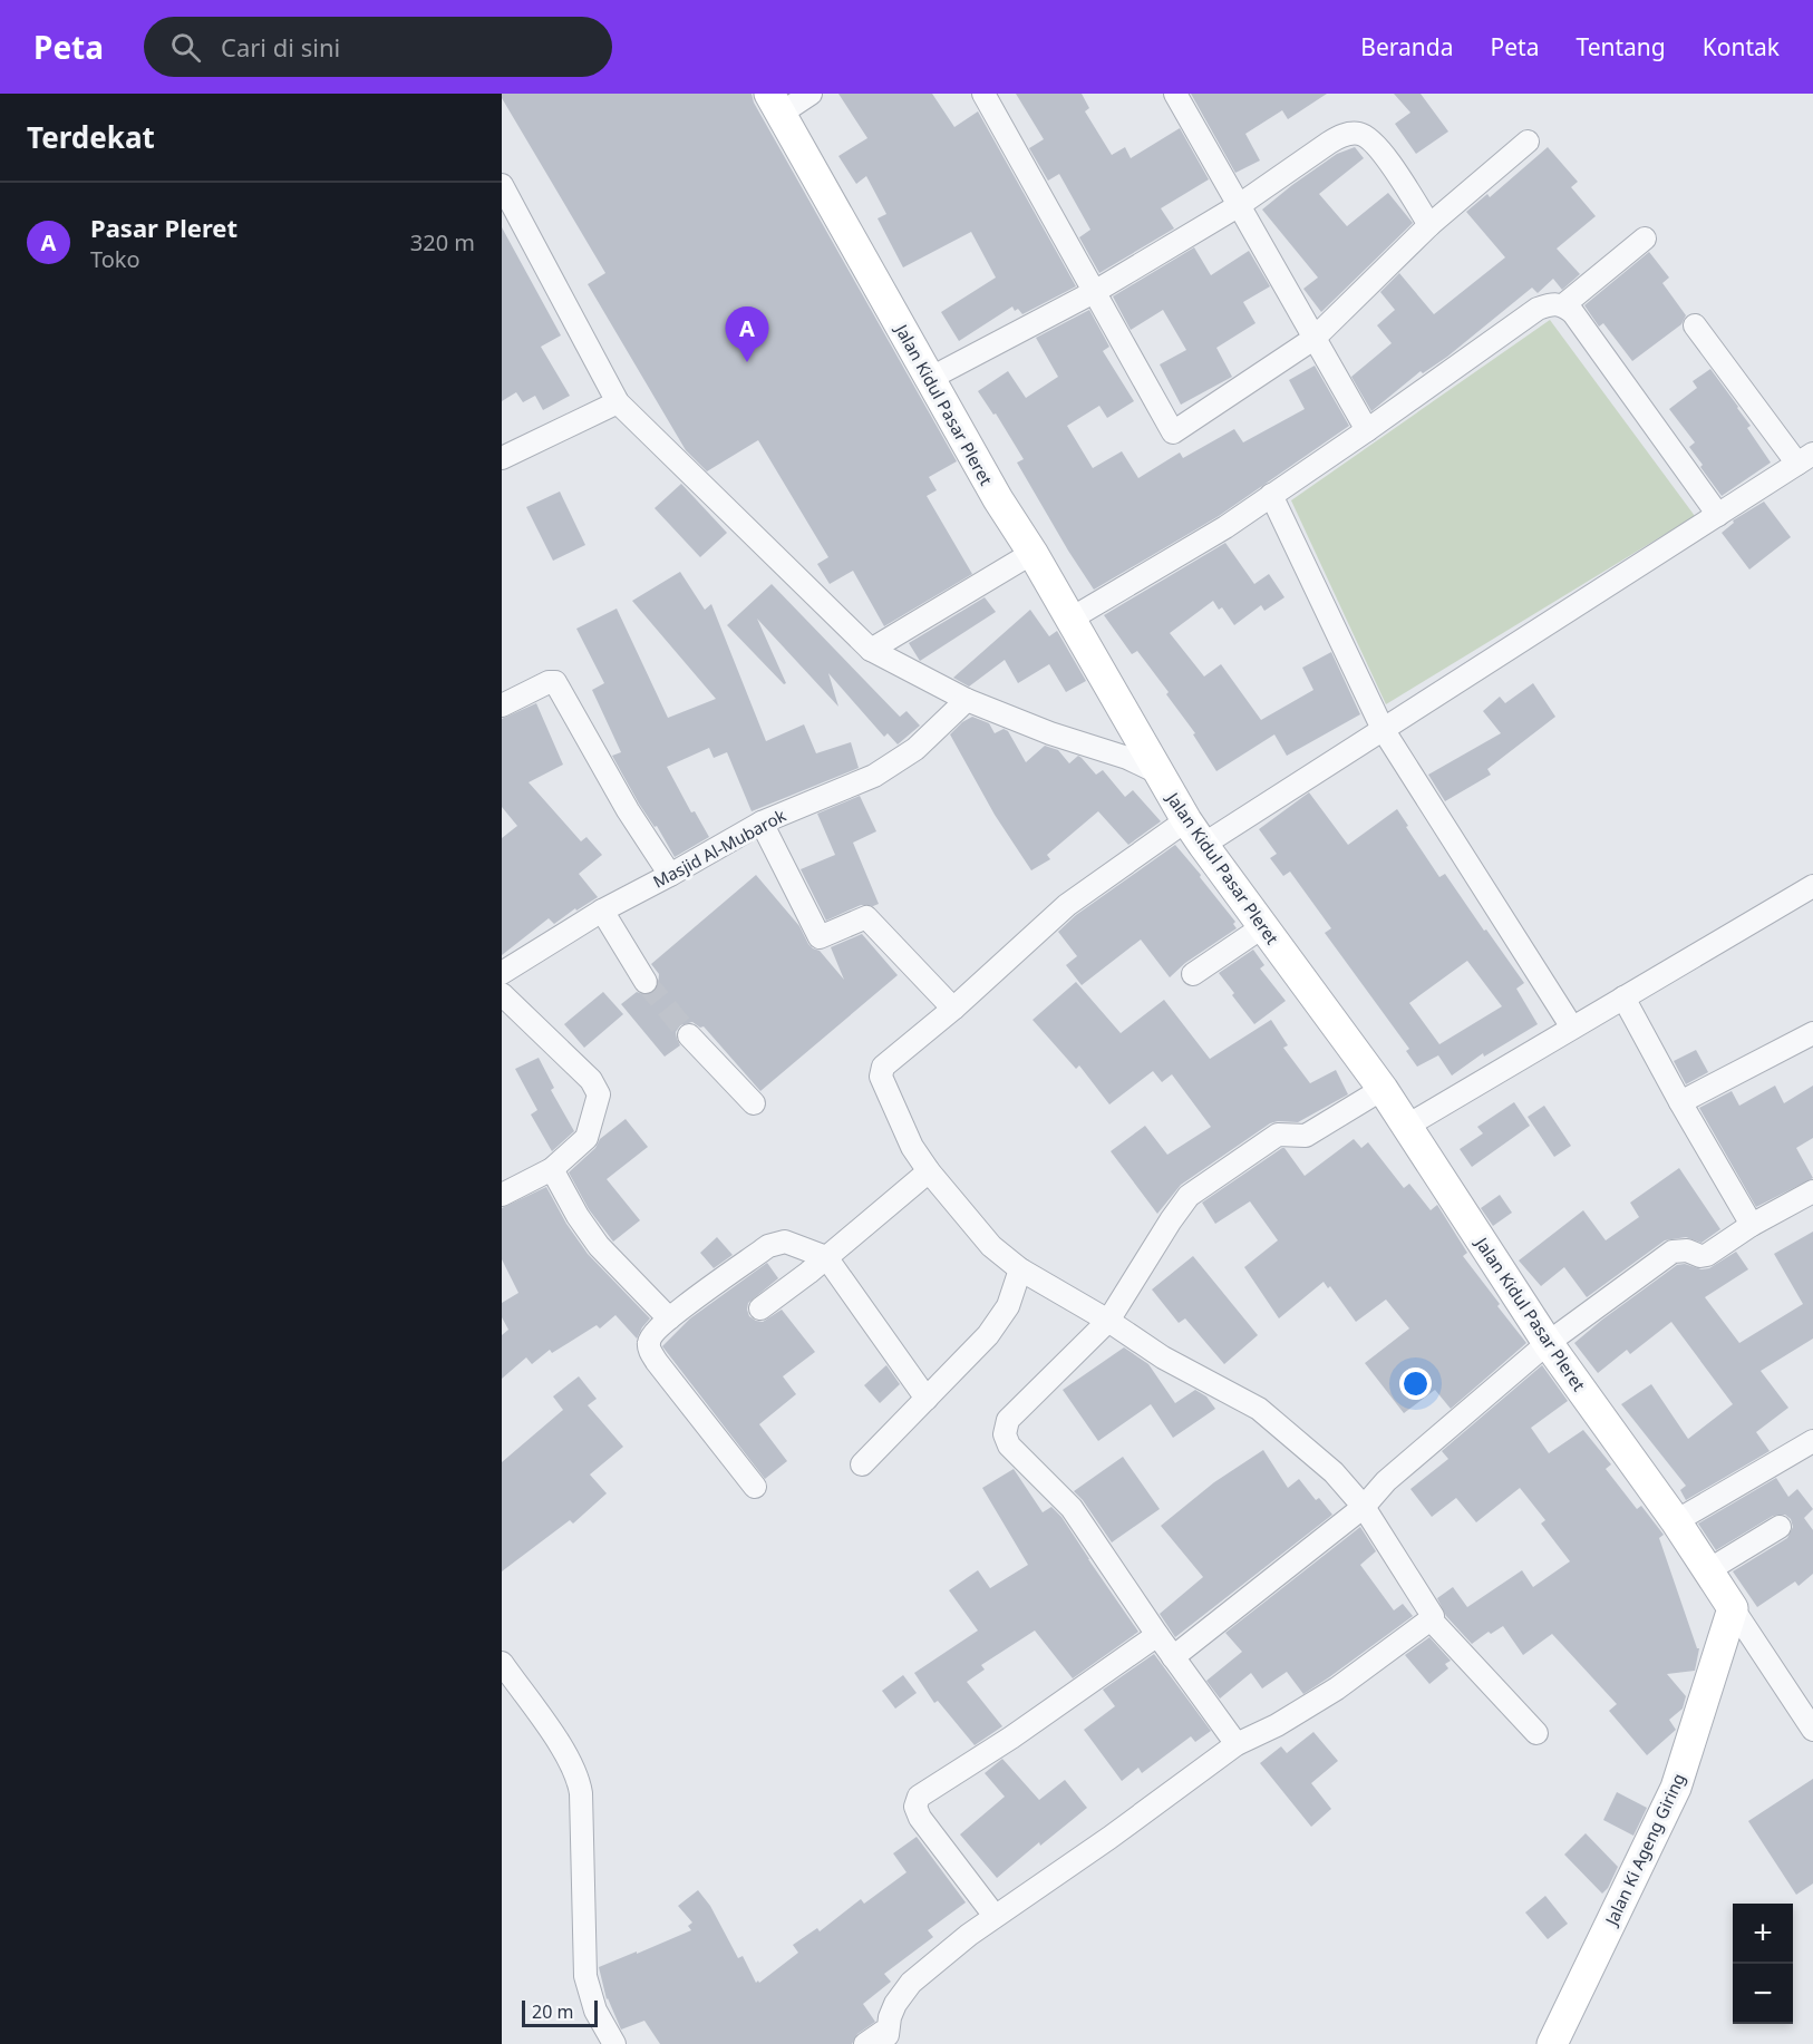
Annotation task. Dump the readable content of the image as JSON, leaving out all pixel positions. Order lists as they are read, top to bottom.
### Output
{
  "streets": {
    "street": ["Jalan Kidul Pasar Pleret", "Masjid Al-Mubarok", "Jalan Ki Ageng Giring"]
  },
  "crossings": [
    ["Jalan Kidul Pasar Pleret", "Jalan Ki Ageng Giring"]
  ],
  "scale_bar": "20 m",
  "page": {
    "header": "Peta",
    "search": "Cari di sini",
    "nav": [
      "Beranda",
      "Peta",
      "Tentang",
      "Kontak"
    ],
    "heading": "Terdekat",
    "list": [
      {
        "mark": "A",
        "name": "Pasar Pleret",
        "note": "Toko",
        "value": "320 m"
      }
    ],
    "pins": "A",
    "map_buttons": ["+", "−"],
    "scale": "20 m"
  }
}
